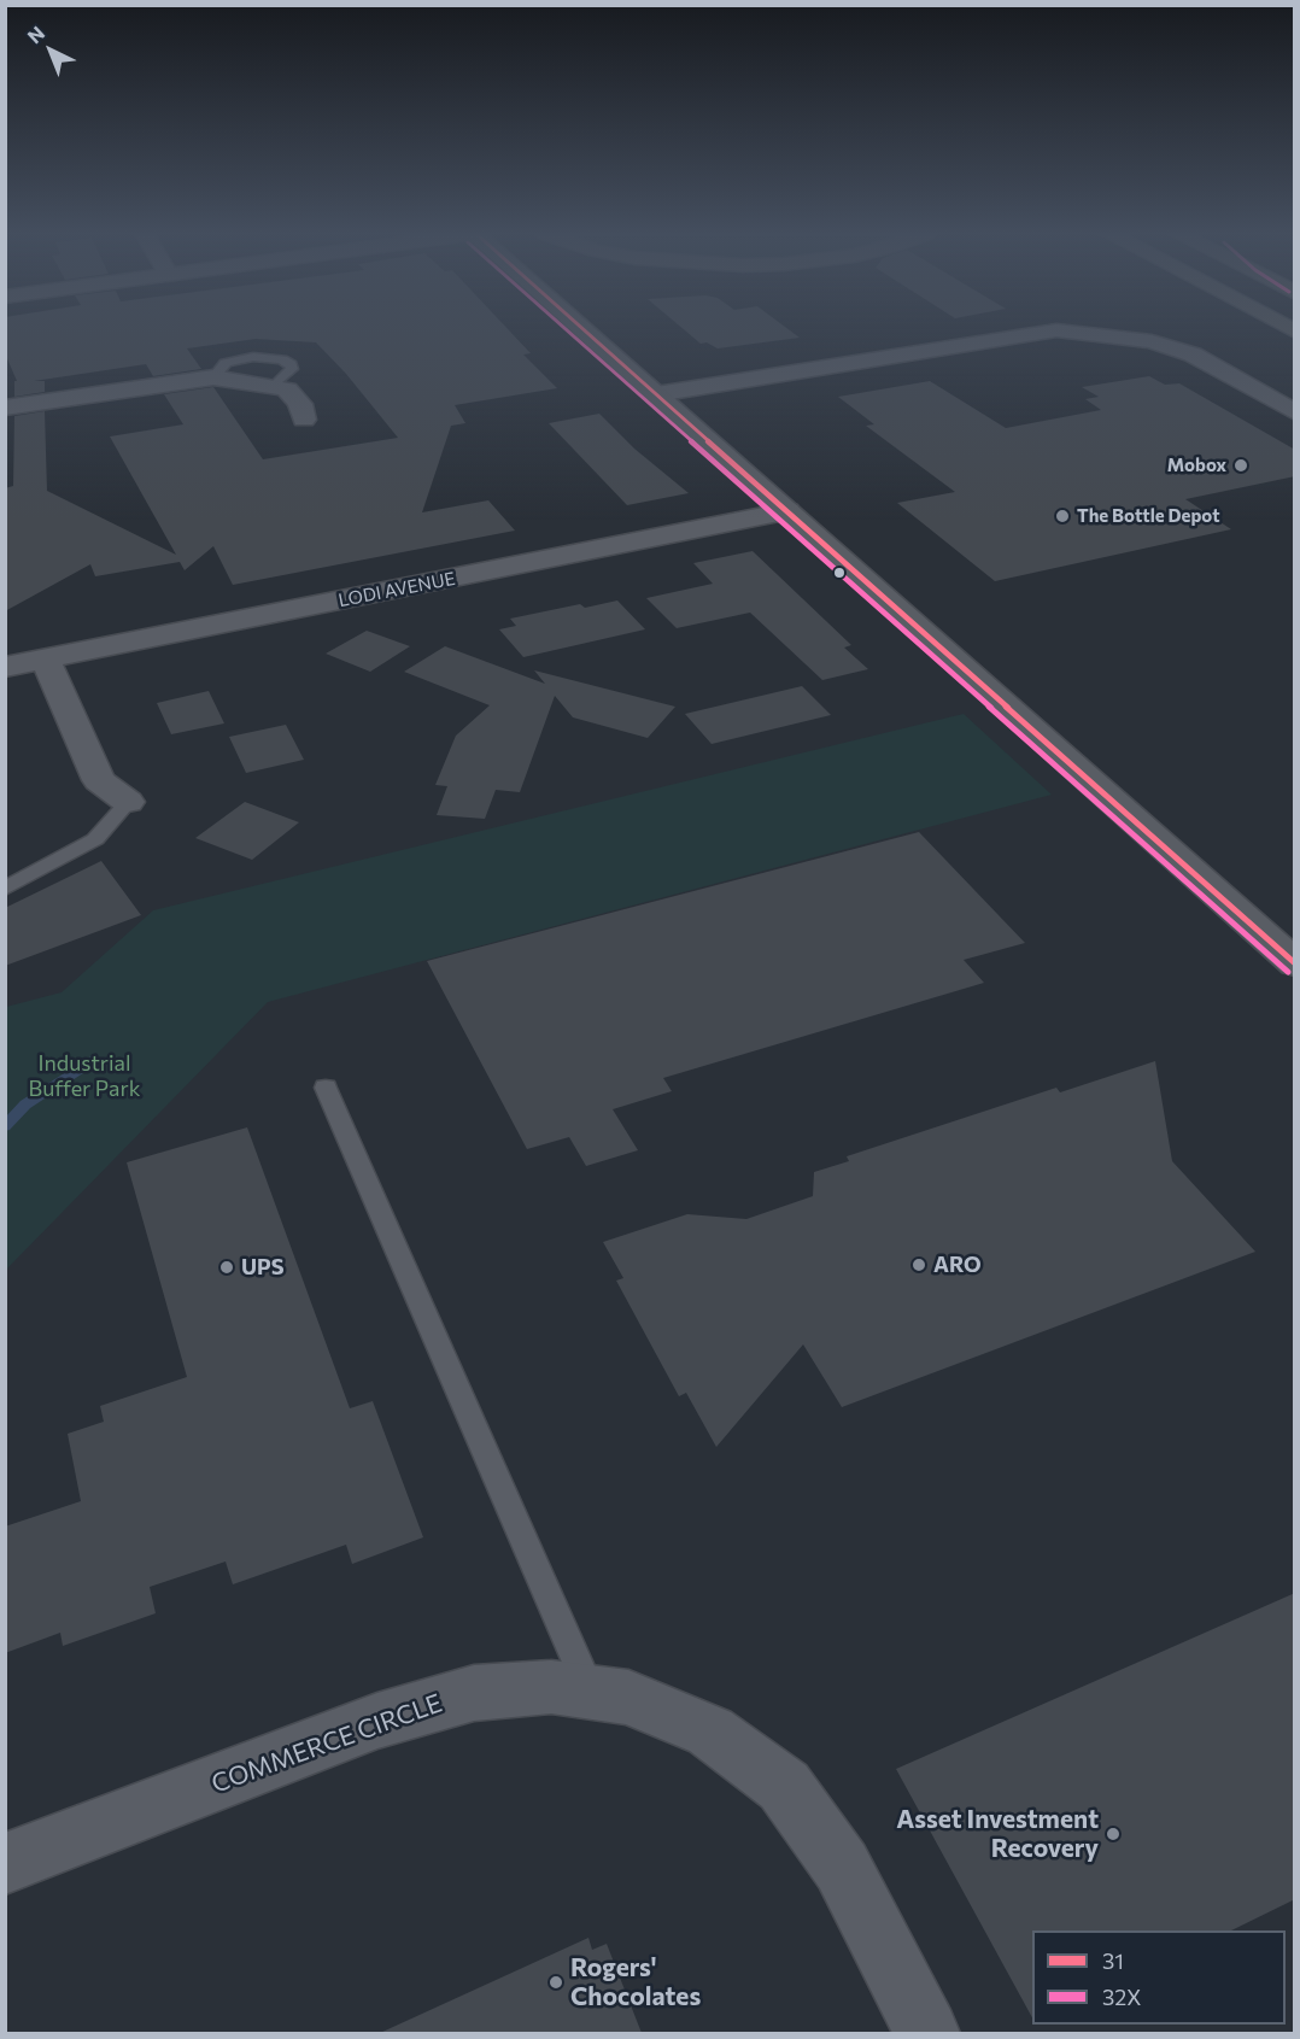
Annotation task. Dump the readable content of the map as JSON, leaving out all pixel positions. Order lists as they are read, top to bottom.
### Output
{
  "streets": {
    "street": ["LODI AVENUE", "COMMERCE CIRCLE"]
  },
  "parks": ["Industrial Buffer Park"],
  "places": [
    "Mobox",
    "The Bottle Depot",
    "ARO",
    "UPS",
    "Asset Investment Recovery",
    "Rogers' Chocolates"
  ],
  "lines": ["transit line 31", "transit line 32X"],
  "legend": ["31", "32X"],
  "north": "top left"
}
